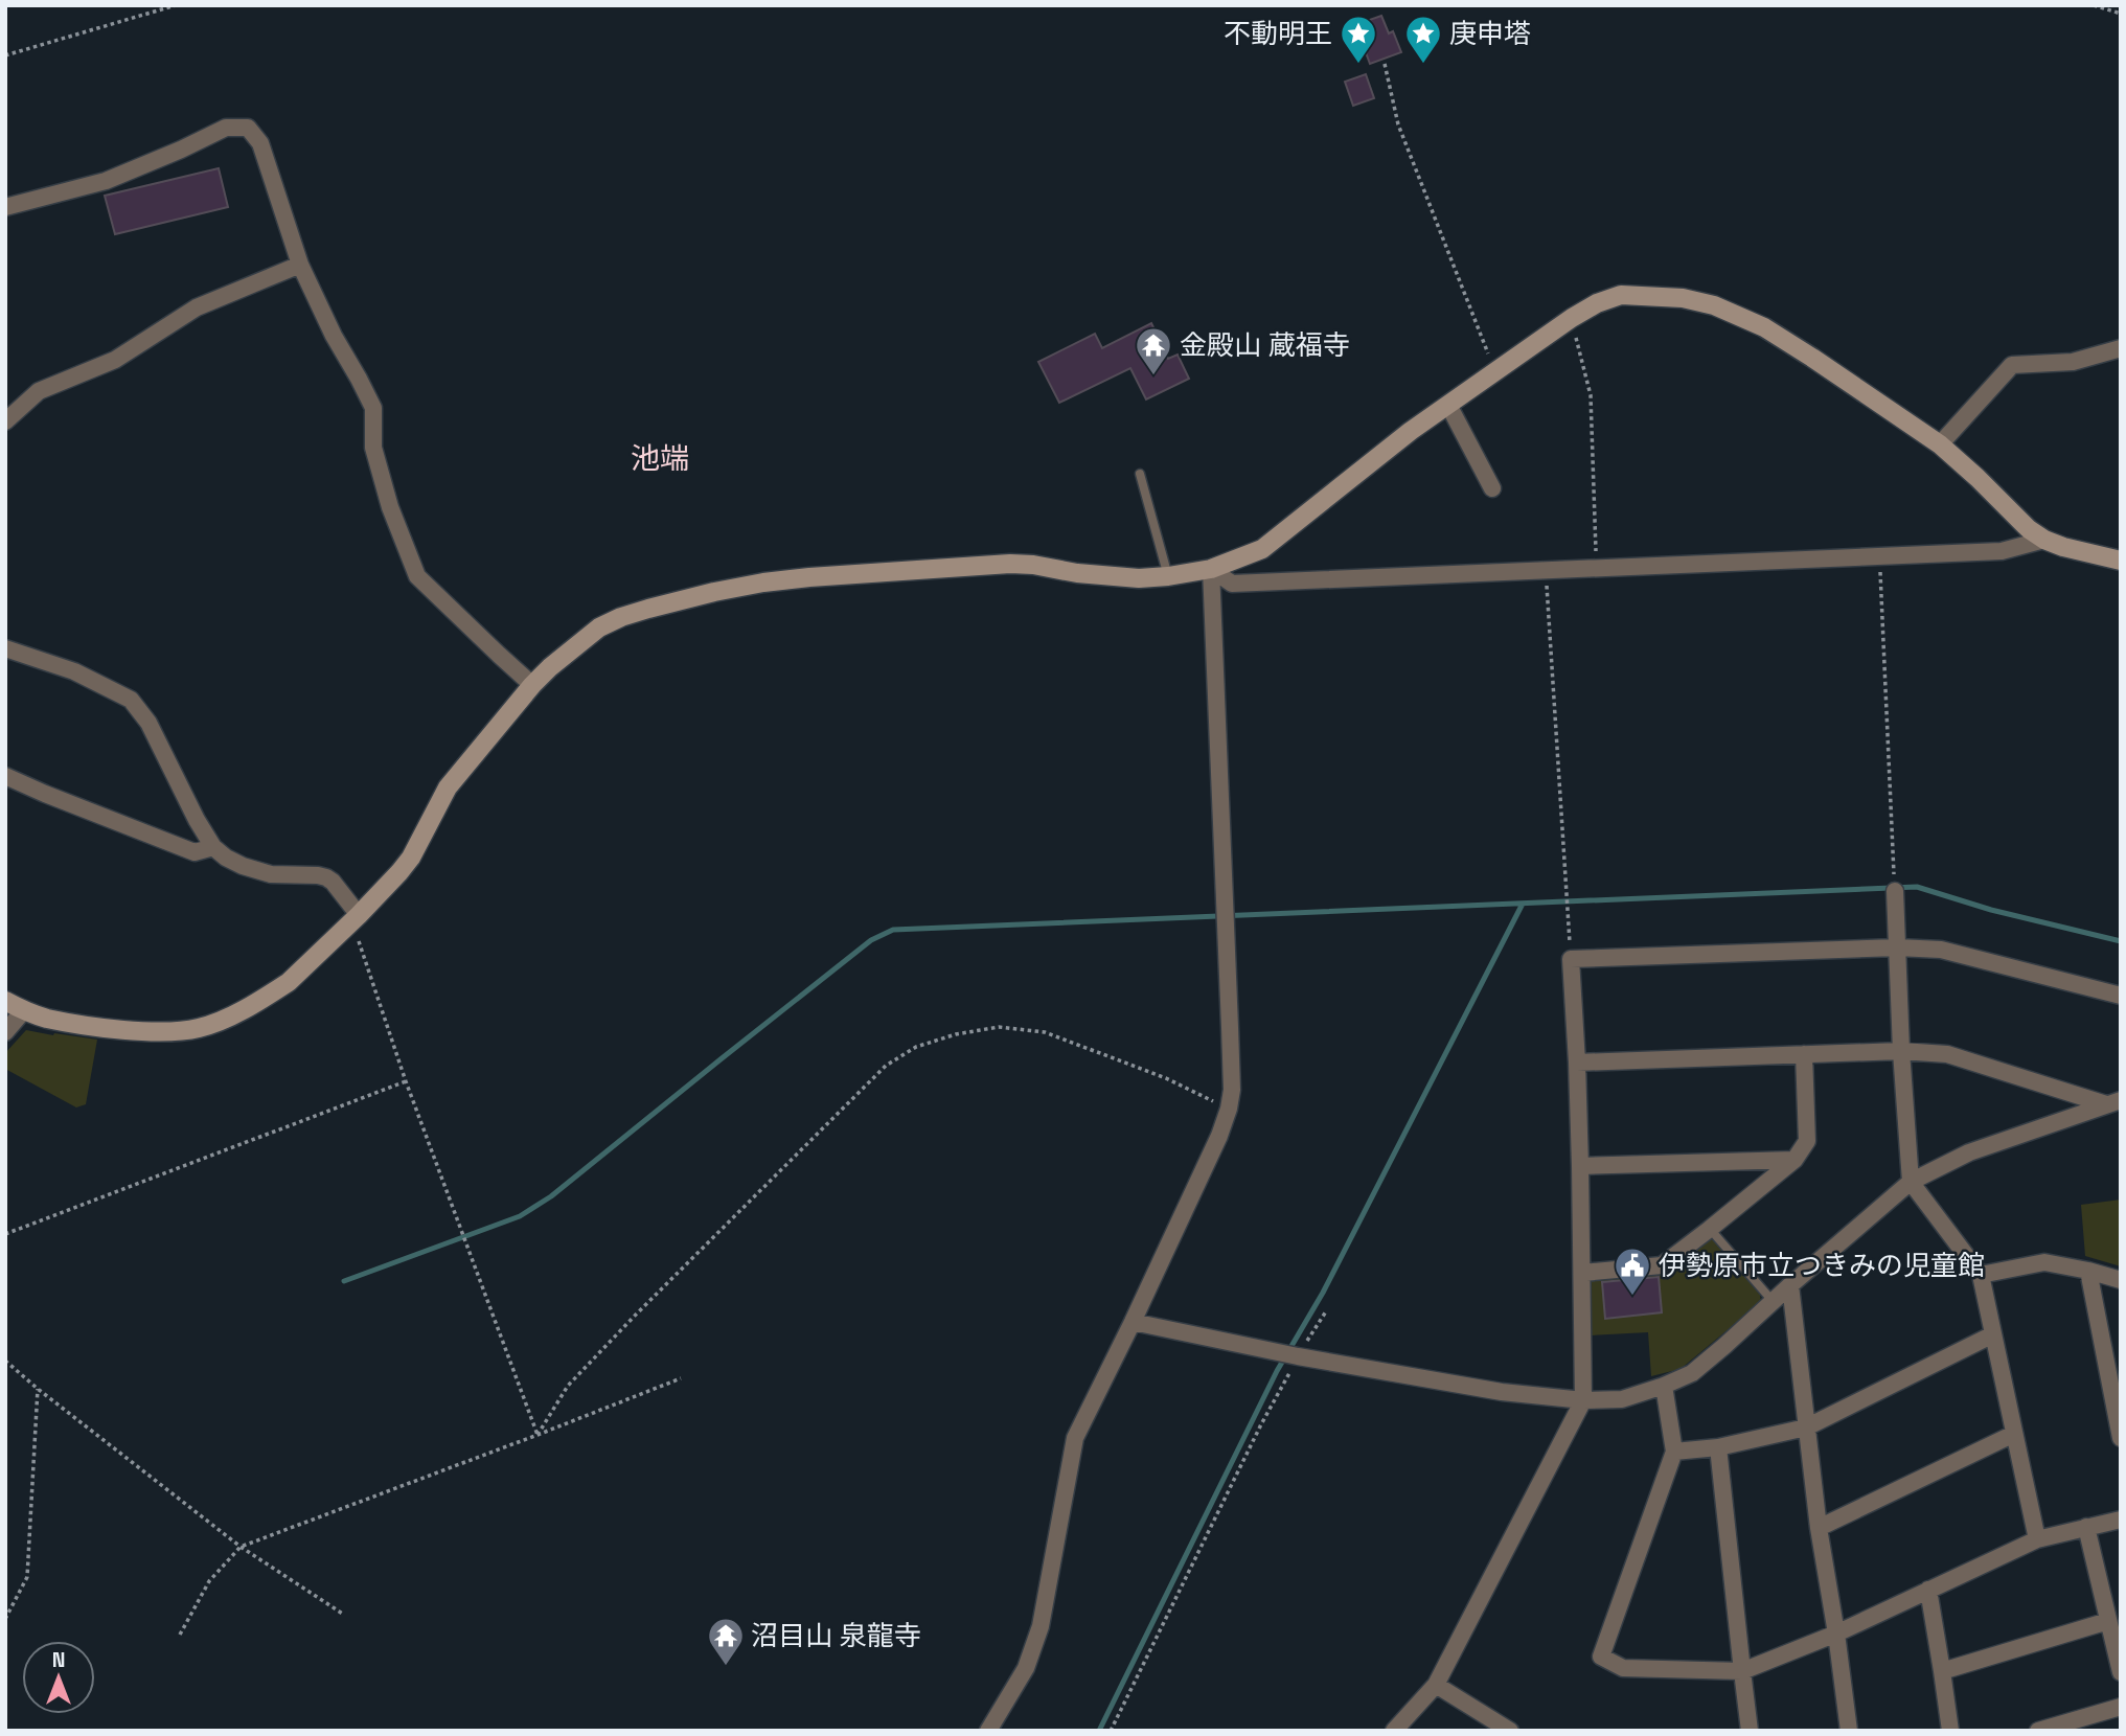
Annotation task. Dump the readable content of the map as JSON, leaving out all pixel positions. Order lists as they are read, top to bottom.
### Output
{
  "districts": ["池端"],
  "places": {
    "place": ["不動明王", "庚申塔"],
    "temple": ["金殿山 蔵福寺", "沼目山 泉龍寺"],
    "public building": ["伊勢原市立つきみの児童館"]
  },
  "north": "top"
}
